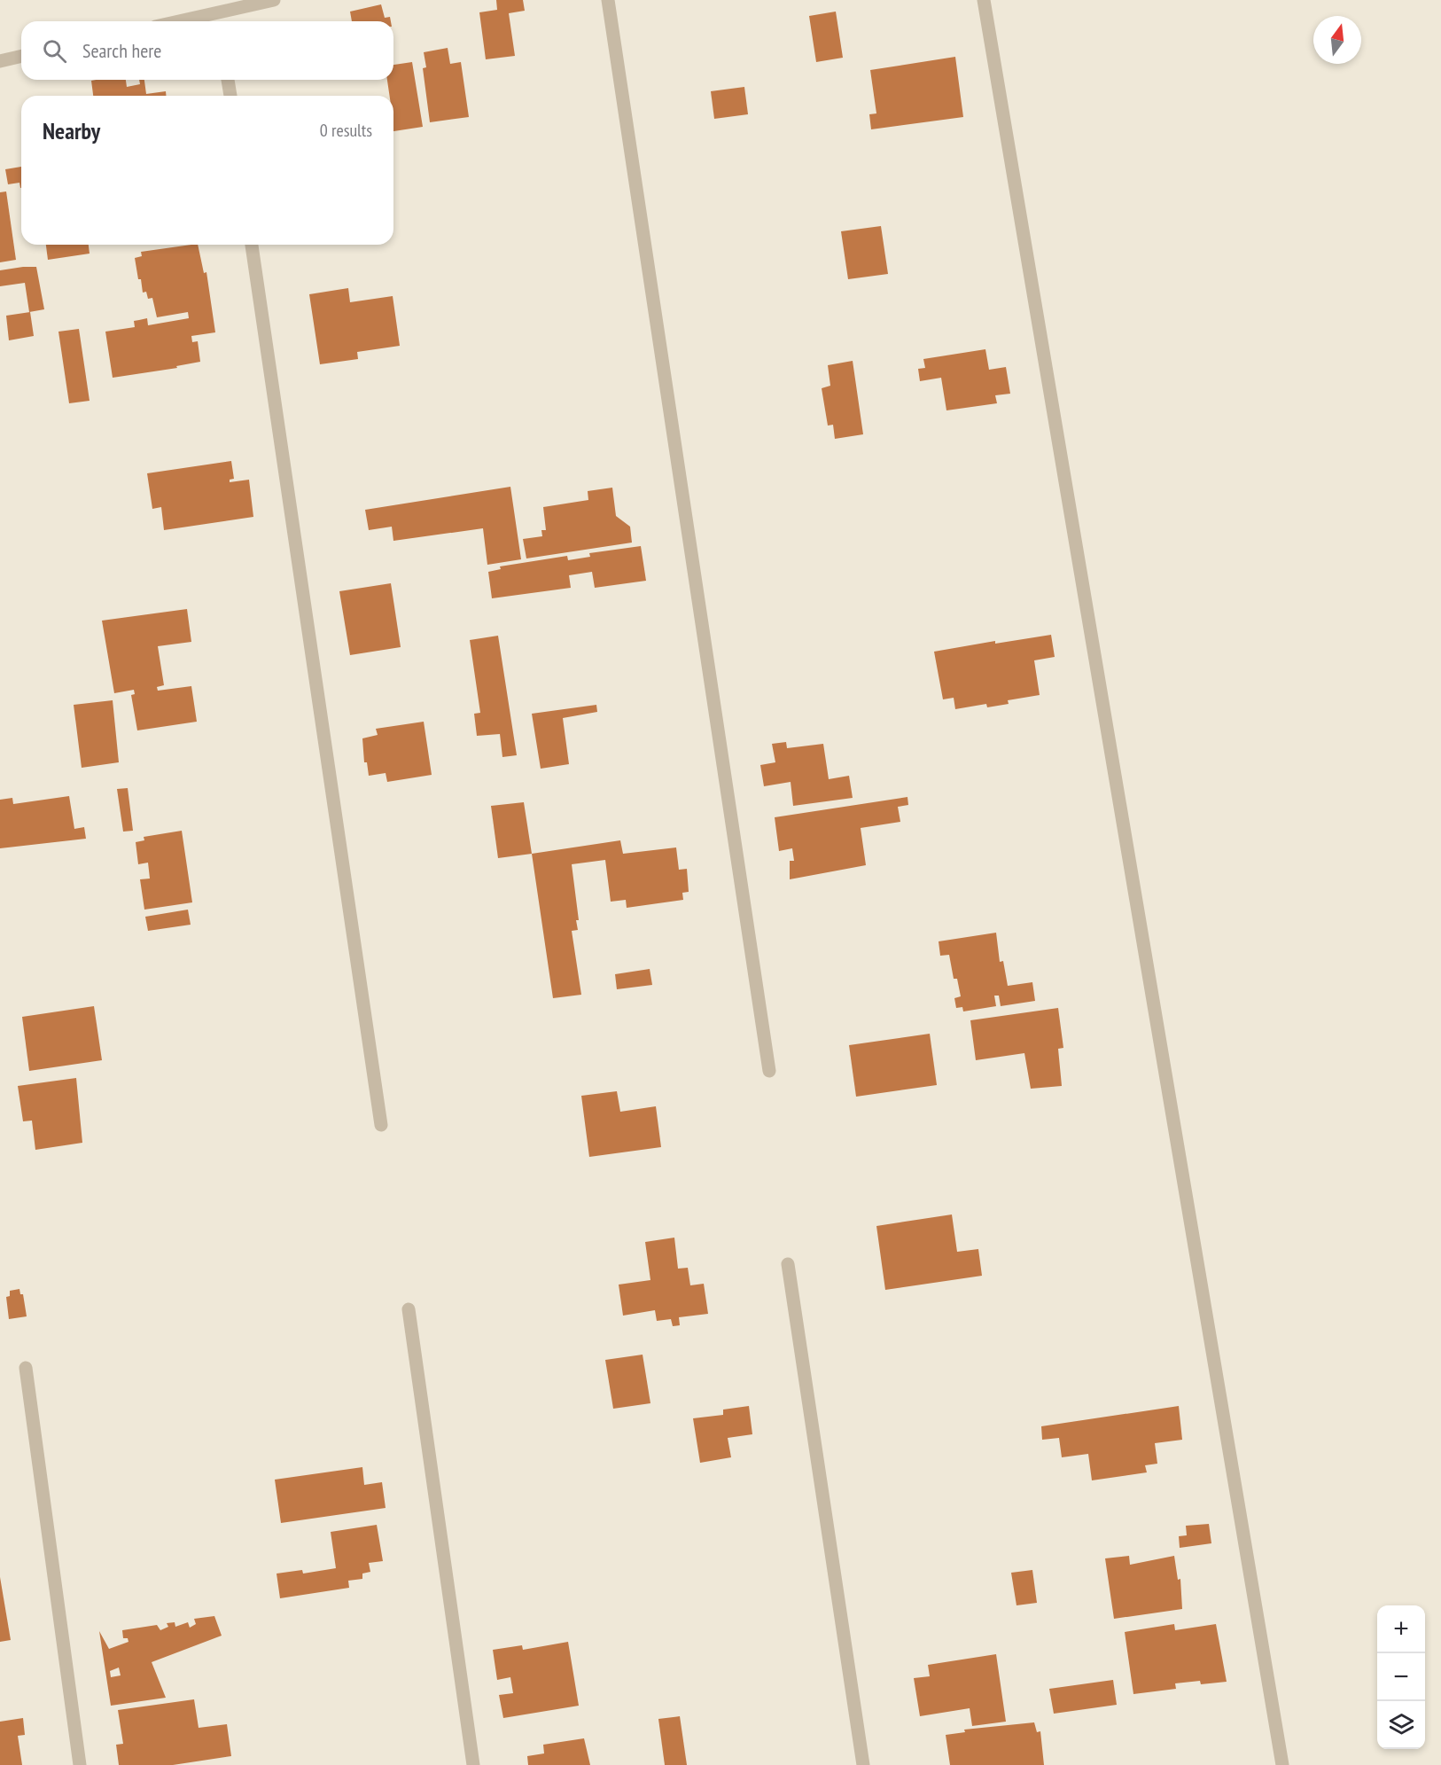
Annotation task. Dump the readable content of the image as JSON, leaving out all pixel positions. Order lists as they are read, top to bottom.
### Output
{
  "north": "top",
  "page": {
    "search": "Search here",
    "heading": ["Nearby", "0 results"],
    "map_buttons": ["+", "−"]
  }
}
